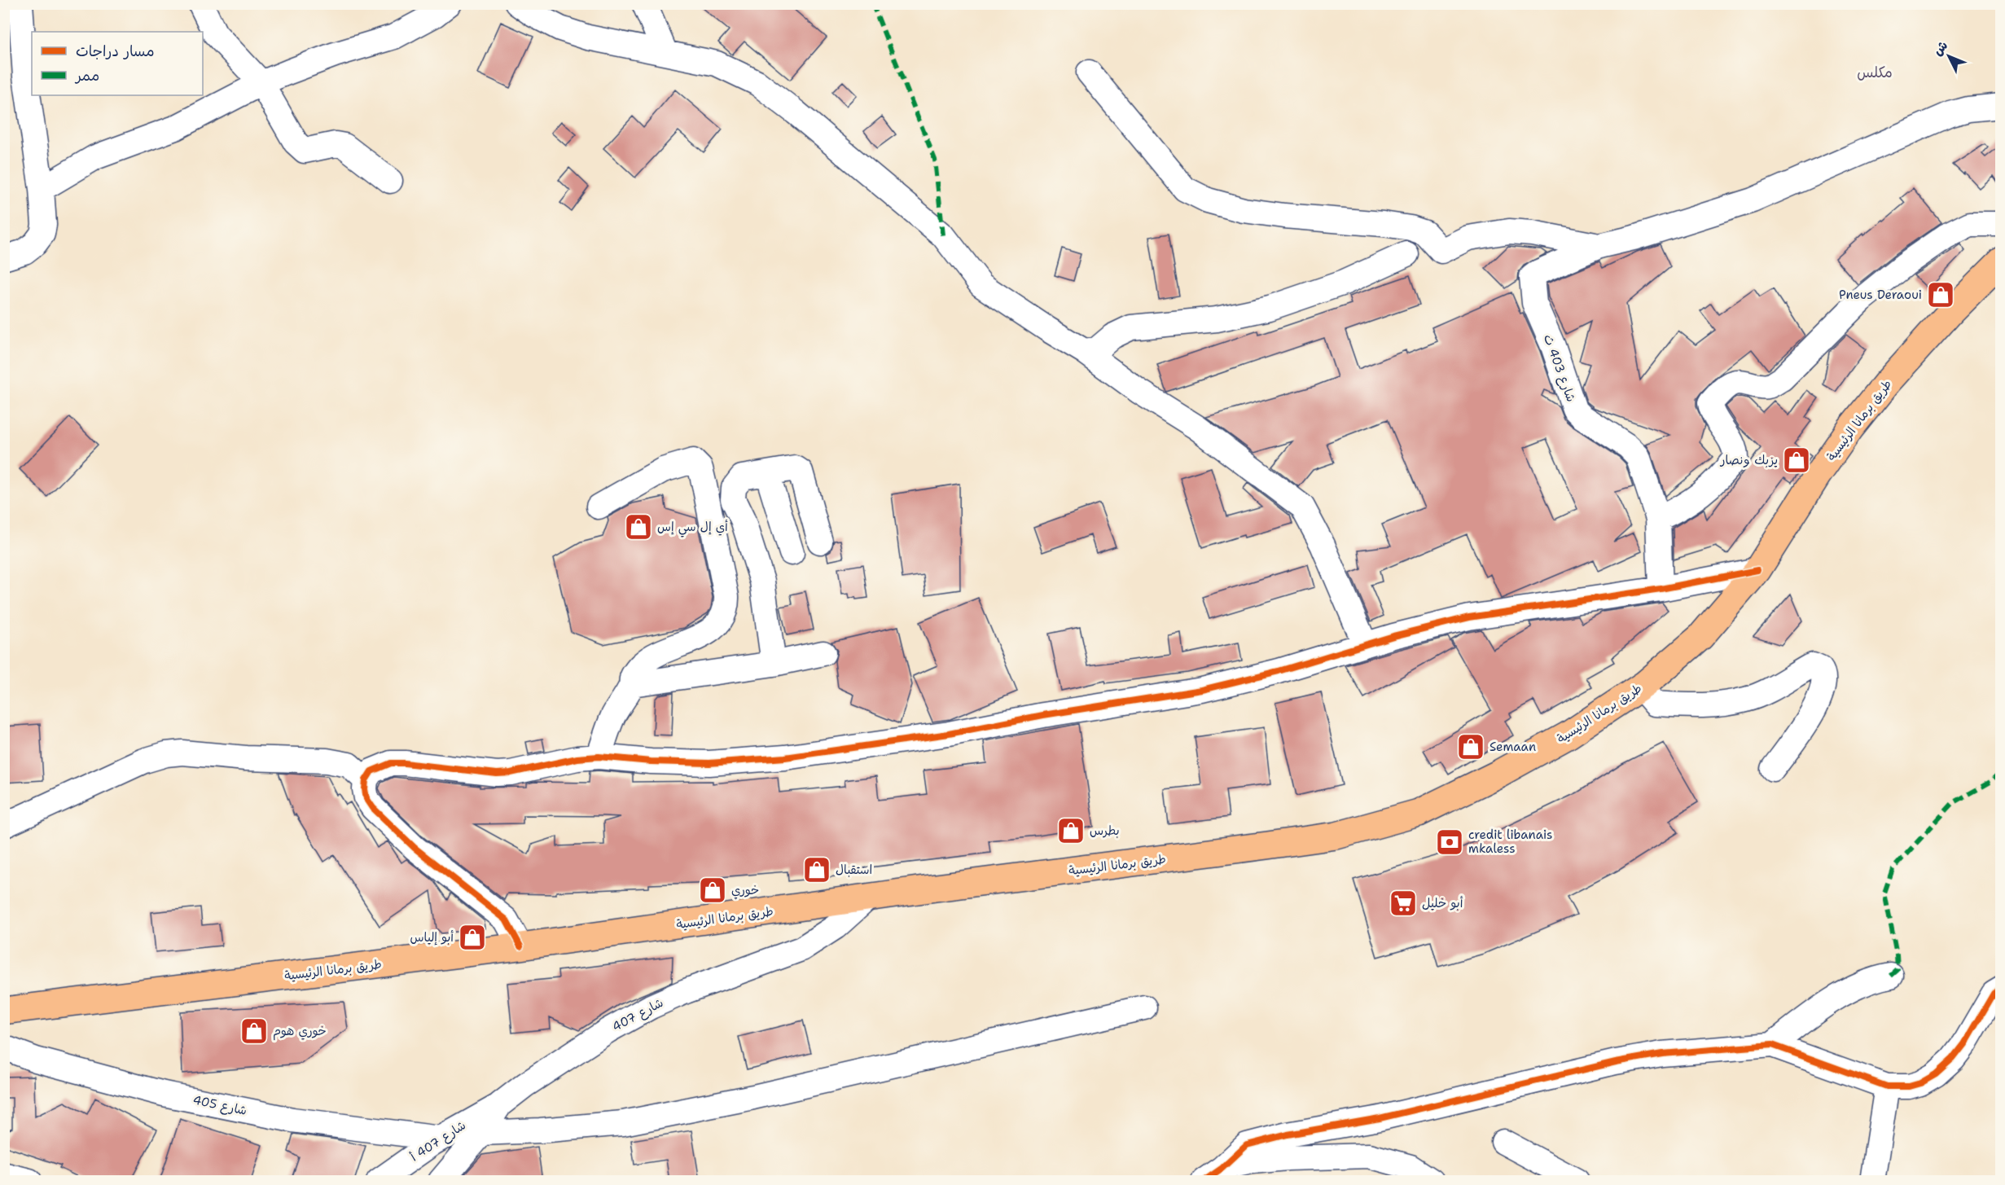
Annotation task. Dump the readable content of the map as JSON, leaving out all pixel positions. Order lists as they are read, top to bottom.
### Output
{
  "streets": {
    "main road": ["طريق برمانا الرئيسية"],
    "street": [
      "شارع 403 ث",
      "شارع 407",
      "شارع 405",
      "شارع 407 أ"
    ]
  },
  "crossings": [
    ["طريق برمانا الرئيسية", "شارع 407"],
    ["شارع 407", "شارع 407 أ"],
    ["شارع 405", "شارع 407 أ"]
  ],
  "districts": ["مكلس"],
  "places": {
    "shop": [
      "Pneus Deraoui",
      "يزبك ونصار",
      "أي إل سي إس",
      "Semaan",
      "بطرس",
      "استقبال",
      "خوري",
      "أبو إلياس",
      "خوري هوم"
    ],
    "bank": ["credit libanais mkaless"],
    "supermarket": ["أبو خليل"]
  },
  "legend": ["مسار دراجات", "ممر"],
  "north": "top left"
}
